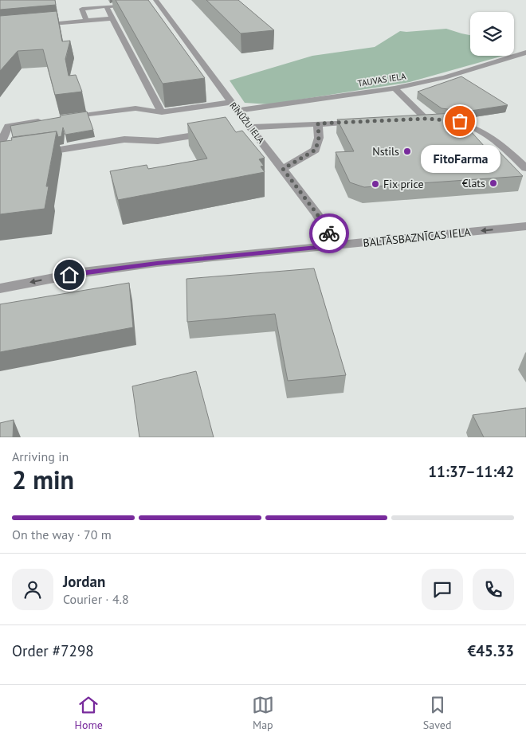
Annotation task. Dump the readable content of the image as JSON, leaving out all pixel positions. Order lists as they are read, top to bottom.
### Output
{
  "streets": {
    "street": ["TAUVAS IELA", "RĪNŪŽU IELA", "BALTĀSBAZNĪCAS IELA"]
  },
  "crossings": [
    ["TAUVAS IELA", "RĪNŪŽU IELA"],
    ["RĪNŪŽU IELA", "BALTĀSBAZNĪCAS IELA"]
  ],
  "one_way": ["BALTĀSBAZNĪCAS IELA"],
  "places": [
    "FitoFarma",
    "Nstils",
    "€lats",
    "Fix price"
  ],
  "page": {
    "bubble": "FitoFarma",
    "heading": ["2 min", "Arriving in", "11:37–11:42"],
    "panel": [
      "Jordan",
      "Courier · 4.8",
      "Order #7298",
      "€45.33"
    ],
    "bar": "On the way · 70 m",
    "tabs": ["Home", "Map", "Saved"]
  }
}
